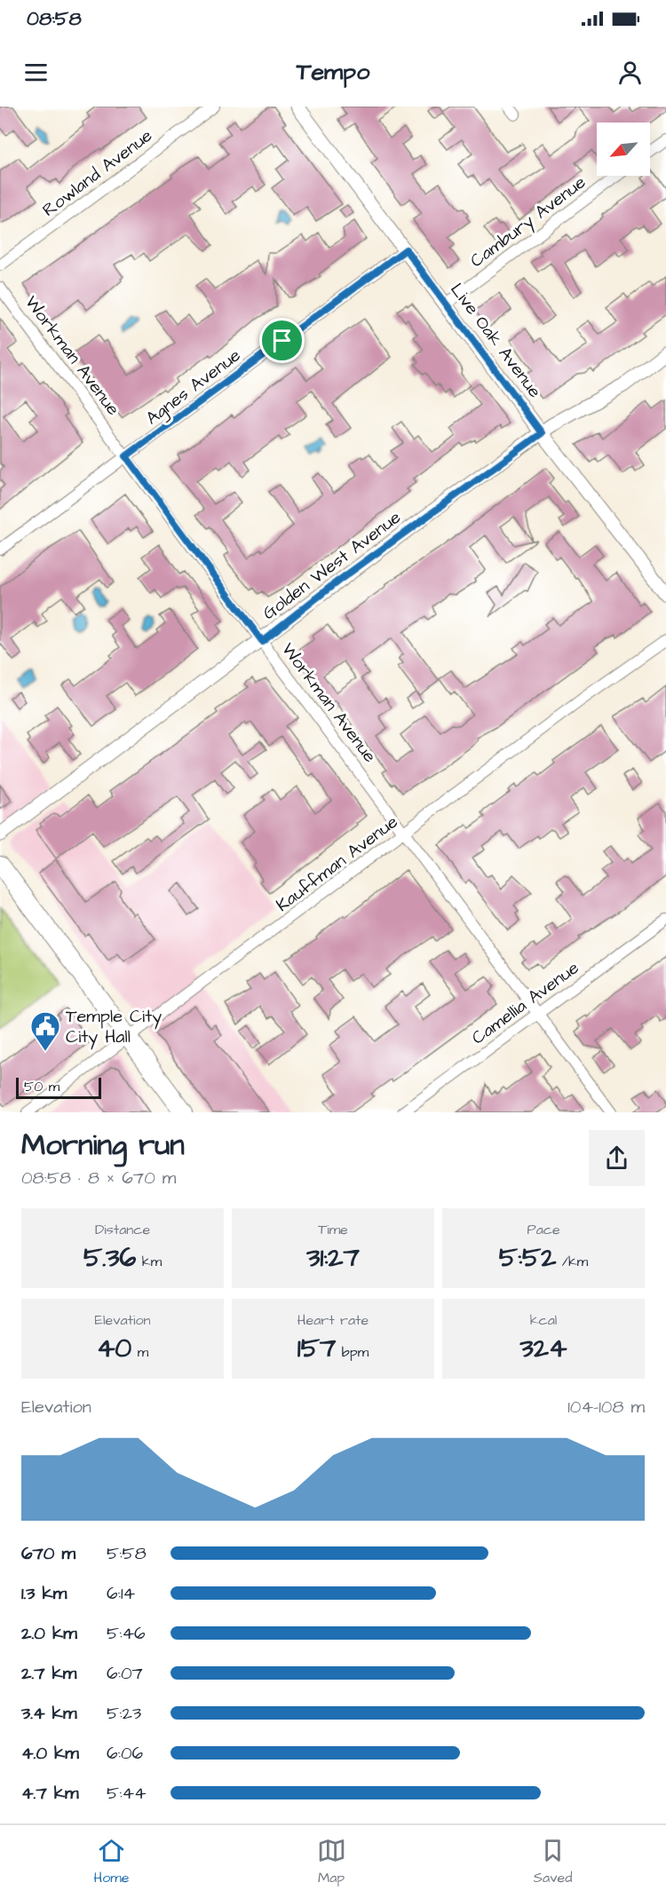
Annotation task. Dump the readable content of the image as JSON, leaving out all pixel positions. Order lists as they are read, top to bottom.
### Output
{
  "streets": {
    "street": [
      "Rowland Avenue",
      "Cambury Avenue",
      "Live Oak Avenue",
      "Workman Avenue",
      "Agnes Avenue",
      "Golden West Avenue",
      "Kauffman Avenue",
      "Camellia Avenue"
    ]
  },
  "crossings": [
    ["Cambury Avenue", "Live Oak Avenue"],
    ["Live Oak Avenue", "Agnes Avenue"],
    ["Live Oak Avenue", "Golden West Avenue"],
    ["Workman Avenue", "Agnes Avenue"],
    ["Workman Avenue", "Golden West Avenue"],
    ["Workman Avenue", "Kauffman Avenue"],
    ["Workman Avenue", "Camellia Avenue"]
  ],
  "places": {
    "public building": ["Temple City City Hall"]
  },
  "scale_bar": "50 m",
  "north": "bottom left",
  "page": {
    "status": "08:58",
    "header": "Tempo",
    "scale": "50 m",
    "heading": ["Morning run", "08:58 · 8 × 670 m"],
    "stats": [
      ["Distance", "5.36 km"],
      ["Time", "31:27"],
      ["Pace", "5:52 /km"],
      ["Elevation", "40 m"],
      ["Heart rate", "157 bpm"],
      ["kcal", "324"]
    ],
    "chart": ["Elevation", "104–108 m"],
    "list": [
      {
        "name": "670 m",
        "note": "5:58"
      },
      {
        "name": "1.3 km",
        "note": "6:14"
      },
      {
        "name": "2.0 km",
        "note": "5:46"
      },
      {
        "name": "2.7 km",
        "note": "6:07"
      },
      {
        "name": "3.4 km",
        "note": "5:23"
      },
      {
        "name": "4.0 km",
        "note": "6:06"
      },
      {
        "name": "4.7 km",
        "note": "5:44"
      }
    ],
    "tabs": ["Home", "Map", "Saved"]
  }
}
